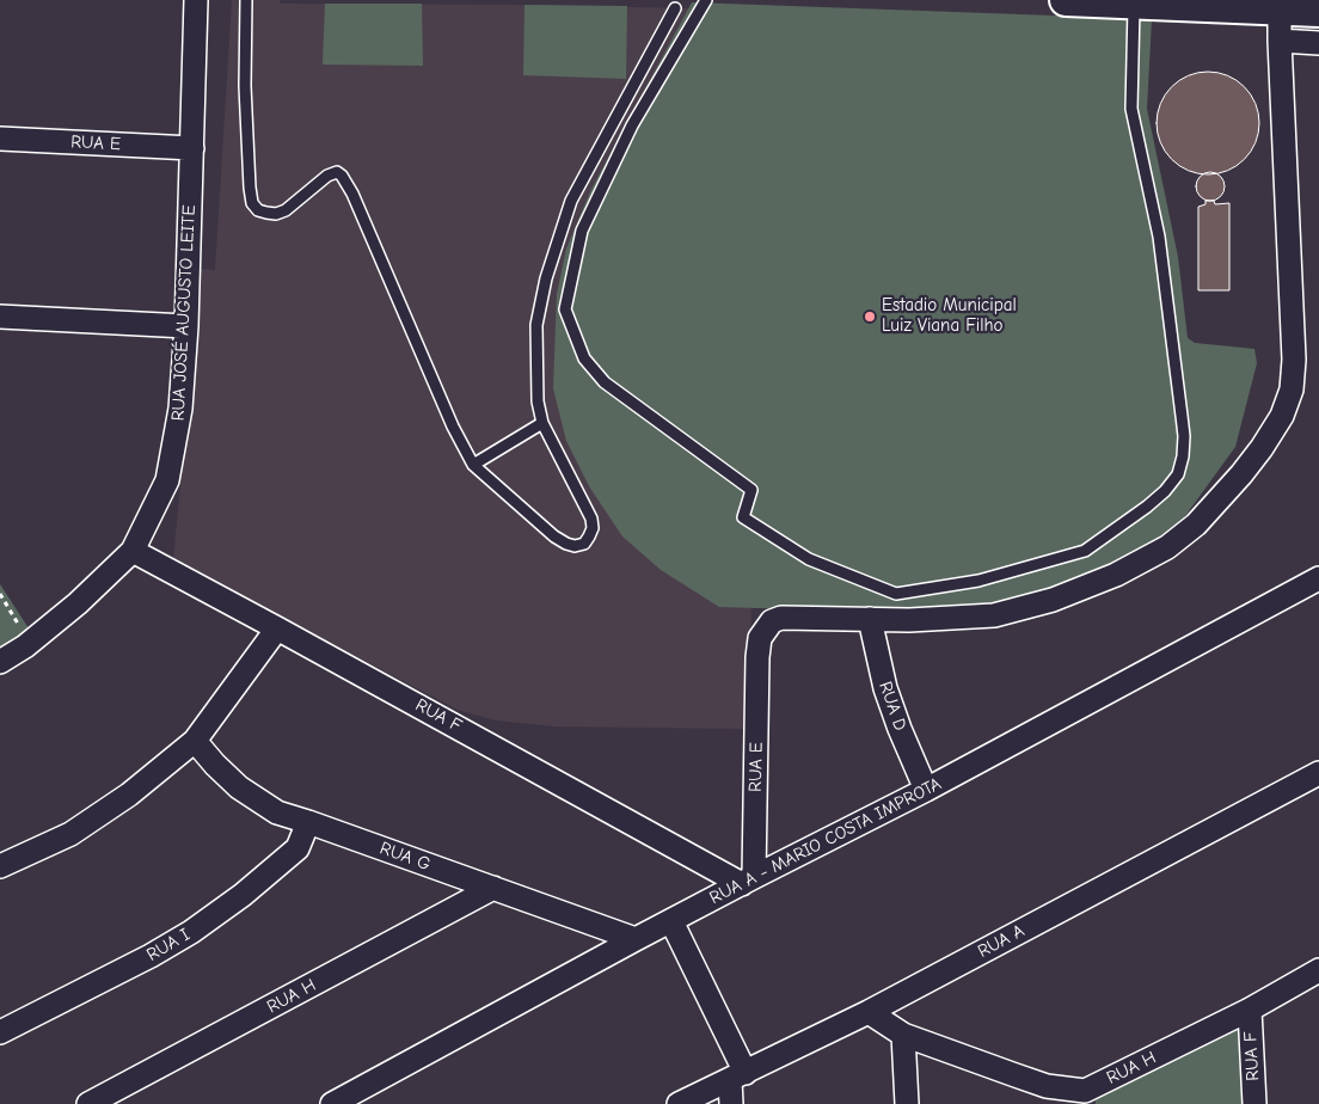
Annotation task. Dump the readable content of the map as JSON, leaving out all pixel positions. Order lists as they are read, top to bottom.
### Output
{
  "streets": {
    "street": [
      "RUA E",
      "RUA JOSÉ AUGUSTO LEITE",
      "RUA D",
      "RUA F",
      "RUA A - MARIO COSTA IMPROTA",
      "RUA G",
      "RUA A",
      "RUA I",
      "RUA H"
    ]
  },
  "crossings": [
    ["RUA E", "RUA JOSÉ AUGUSTO LEITE"],
    ["RUA E", "RUA D"],
    ["RUA E", "RUA F"],
    ["RUA E", "RUA A - MARIO COSTA IMPROTA"],
    ["RUA JOSÉ AUGUSTO LEITE", "RUA F"],
    ["RUA D", "RUA A - MARIO COSTA IMPROTA"],
    ["RUA F", "RUA A - MARIO COSTA IMPROTA"],
    ["RUA F", "RUA H"],
    ["RUA A - MARIO COSTA IMPROTA", "RUA G"],
    ["RUA G", "RUA I"],
    ["RUA G", "RUA H"],
    ["RUA A", "RUA H"]
  ],
  "places": ["Estadio Municipal Luiz Viana Filho"]
}
